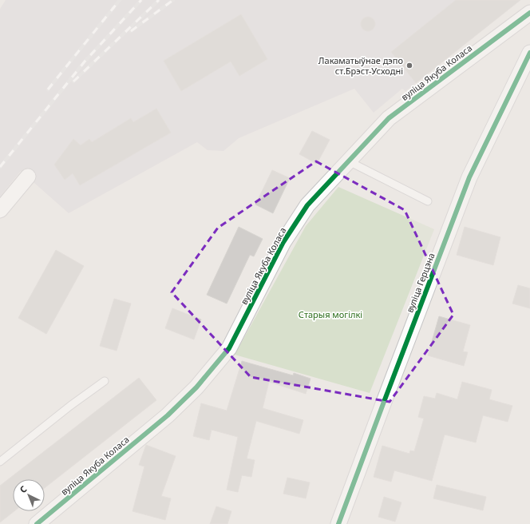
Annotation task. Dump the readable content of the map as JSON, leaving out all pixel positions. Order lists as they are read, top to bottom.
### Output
{
  "streets": {
    "street": ["вуліца Якуба Коласа", "вуліца Герцэна"]
  },
  "parks": ["Старыя могілкі"],
  "places": ["Лакаматыўнае дэпо ст.Брэст-Усходні"],
  "north": "top left"
}
